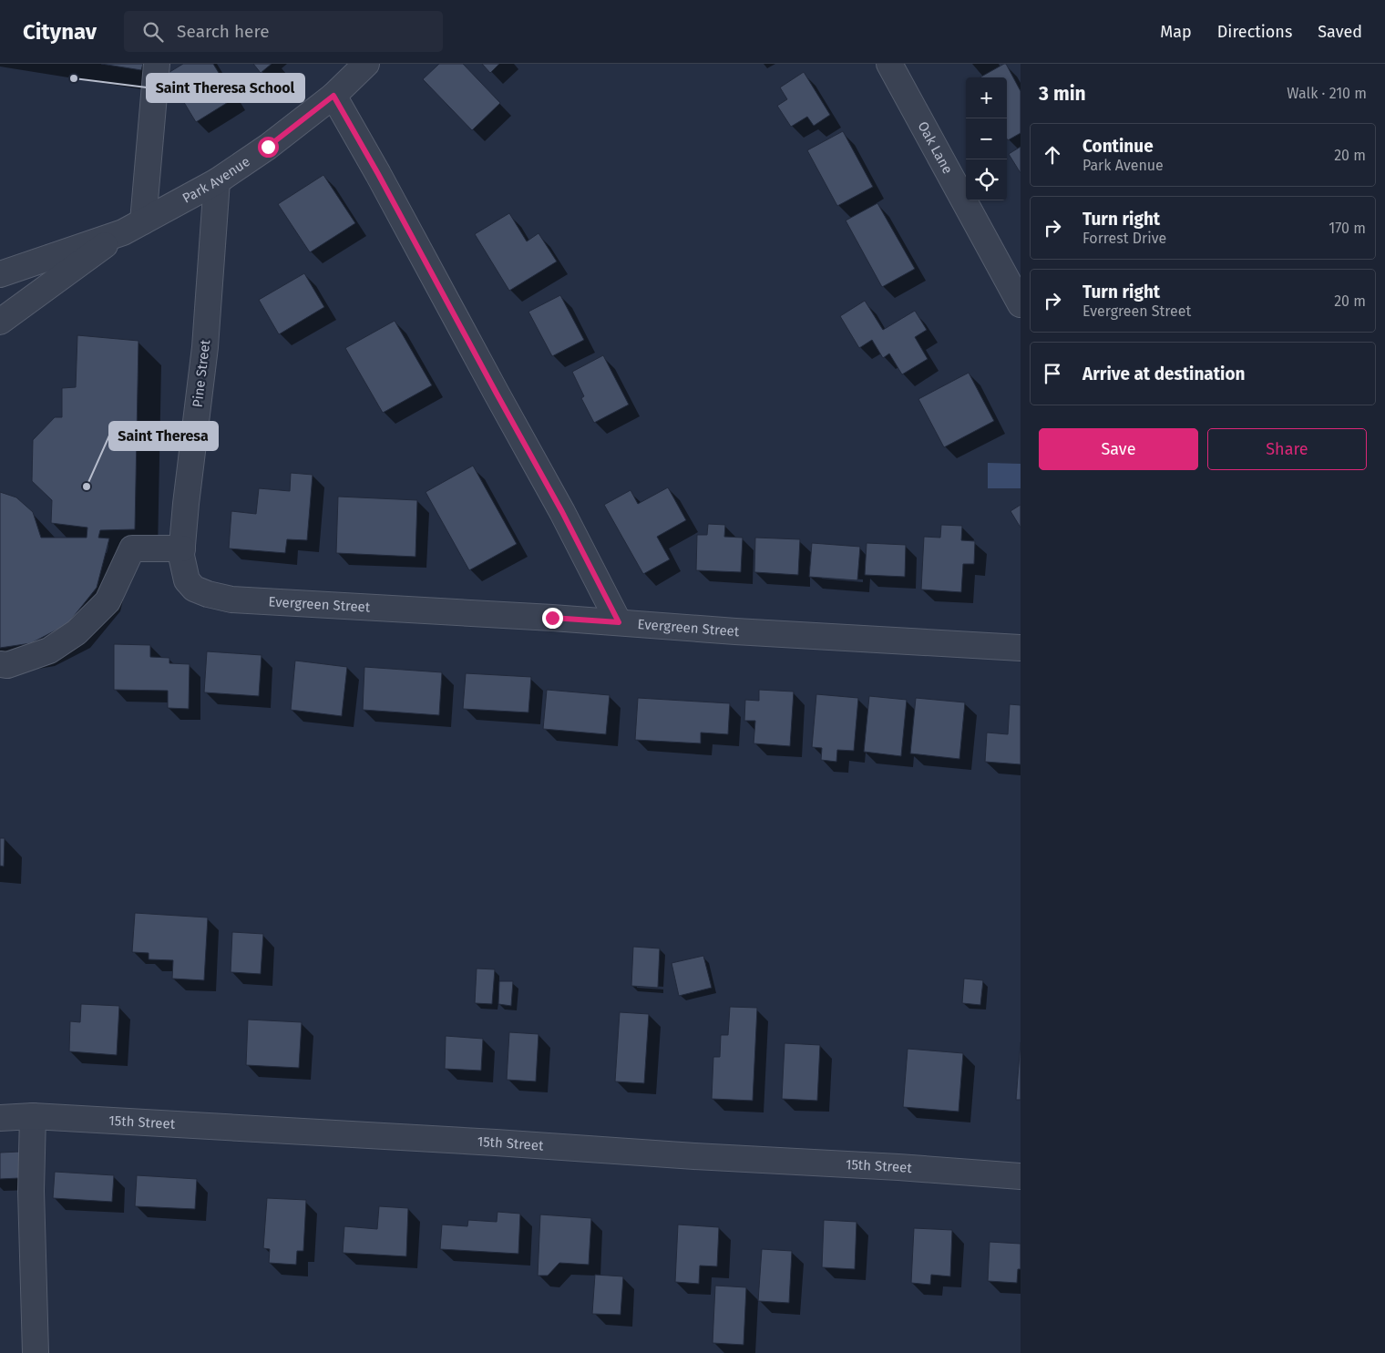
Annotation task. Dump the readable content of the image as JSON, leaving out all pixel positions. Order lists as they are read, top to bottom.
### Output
{
  "streets": {
    "street": [
      "Oak Lane",
      "Park Avenue",
      "Pine Street",
      "Evergreen Street",
      "15th Street"
    ]
  },
  "crossings": [
    ["Park Avenue", "Pine Street"],
    ["Pine Street", "Evergreen Street"]
  ],
  "places": ["Saint Theresa School", "Saint Theresa"],
  "page": {
    "header": "Citynav",
    "search": "Search here",
    "nav": ["Map", "Directions", "Saved"],
    "heading": ["3 min", "Walk · 210 m"],
    "map_buttons": ["+", "−"],
    "list": [
      ["Continue", "Park Avenue", "20 m"],
      ["Turn right", "Forrest Drive", "170 m"],
      ["Turn right", "Evergreen Street", "20 m"],
      "Arrive at destination"
    ],
    "buttons": ["Save", "Share"]
  }
}
